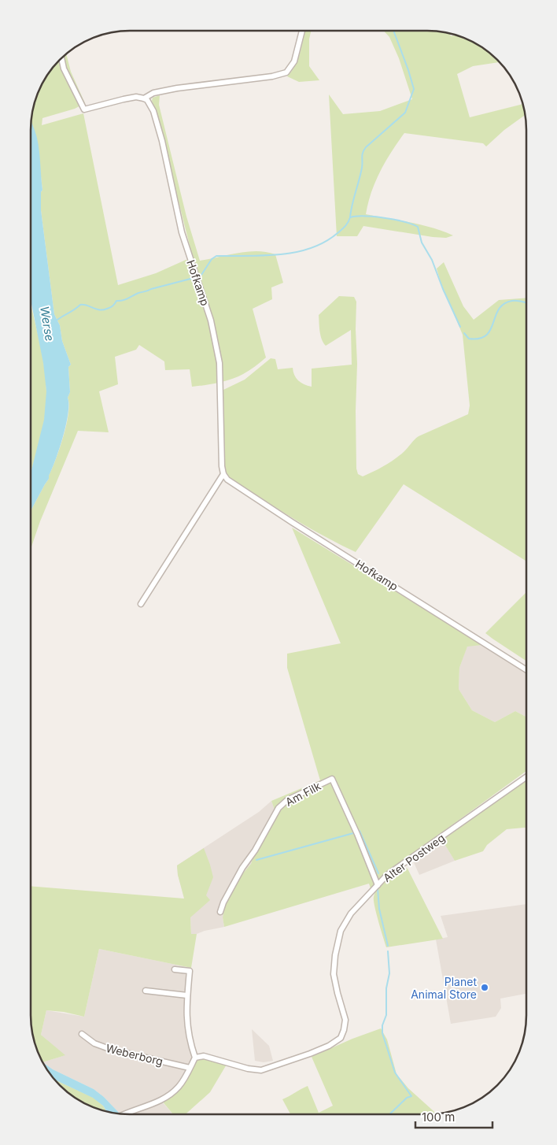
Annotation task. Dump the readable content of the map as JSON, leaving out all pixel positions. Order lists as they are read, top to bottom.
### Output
{
  "streets": {
    "street": [
      "Hofkamp",
      "Am Filk",
      "Alter Postweg",
      "Weberborg"
    ]
  },
  "crossings": [
    ["Am Filk", "Alter Postweg"]
  ],
  "water": ["Werse"],
  "places": ["Planet Animal Store"],
  "scale_bar": "100 m"
}
